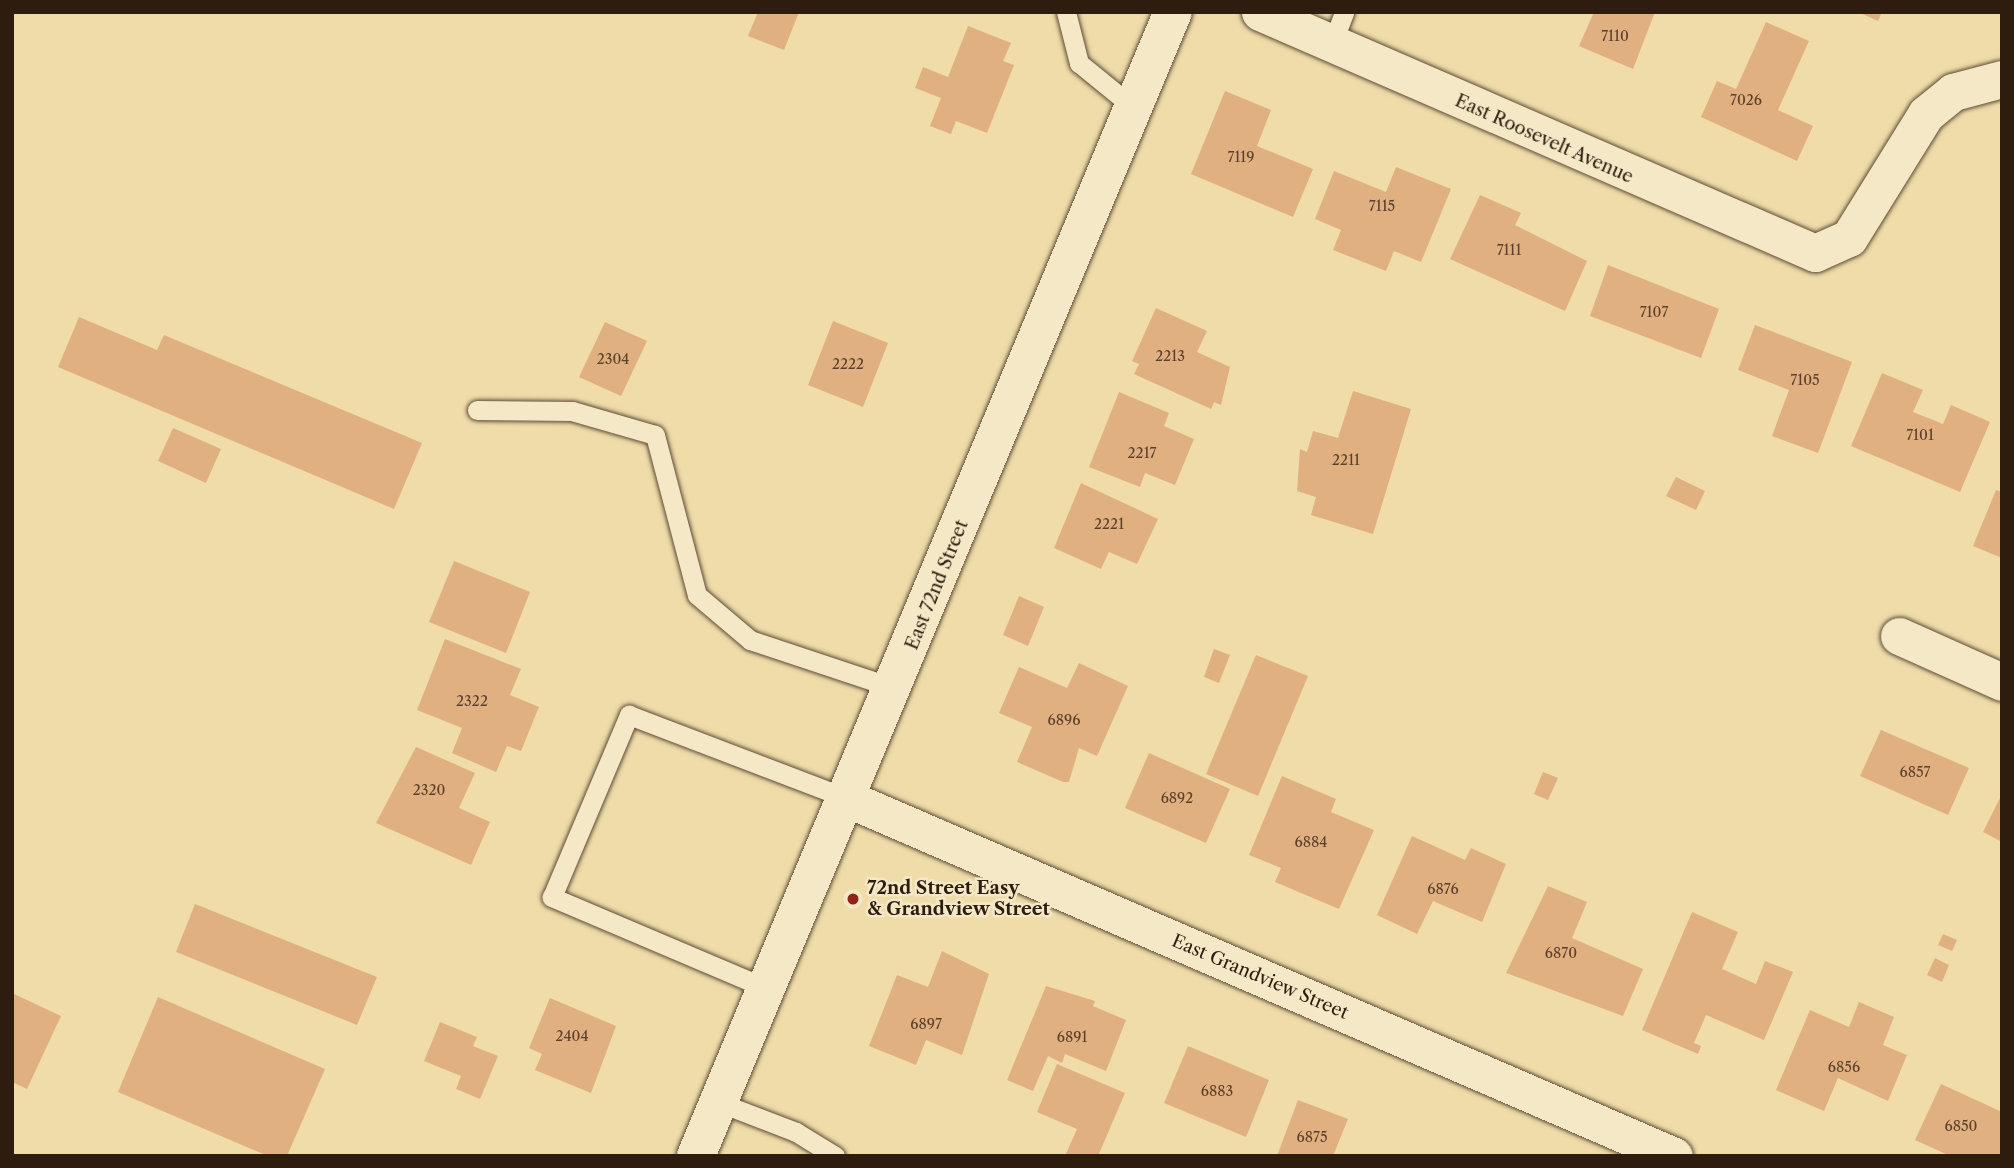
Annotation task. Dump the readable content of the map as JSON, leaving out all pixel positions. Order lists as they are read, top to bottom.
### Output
{
  "streets": {
    "main road": ["East 72nd Street"],
    "street": ["East Roosevelt Avenue", "East Grandview Street"]
  },
  "crossings": [
    ["East 72nd Street", "East Grandview Street"]
  ],
  "places": ["72nd Street Easy & Grandview Street"],
  "house_numbers": [
    "7110",
    "7026",
    "7119",
    "7115",
    "7111",
    "7107",
    "2213",
    "2304",
    "2222",
    "7105",
    "7101",
    "2217",
    "2211",
    "2221",
    "2322",
    "6896",
    "6857",
    "2320",
    "6892",
    "6884",
    "6876",
    "6870",
    "6897",
    "2404",
    "6891",
    "6856",
    "6883",
    "6850",
    "6875"
  ]
}
